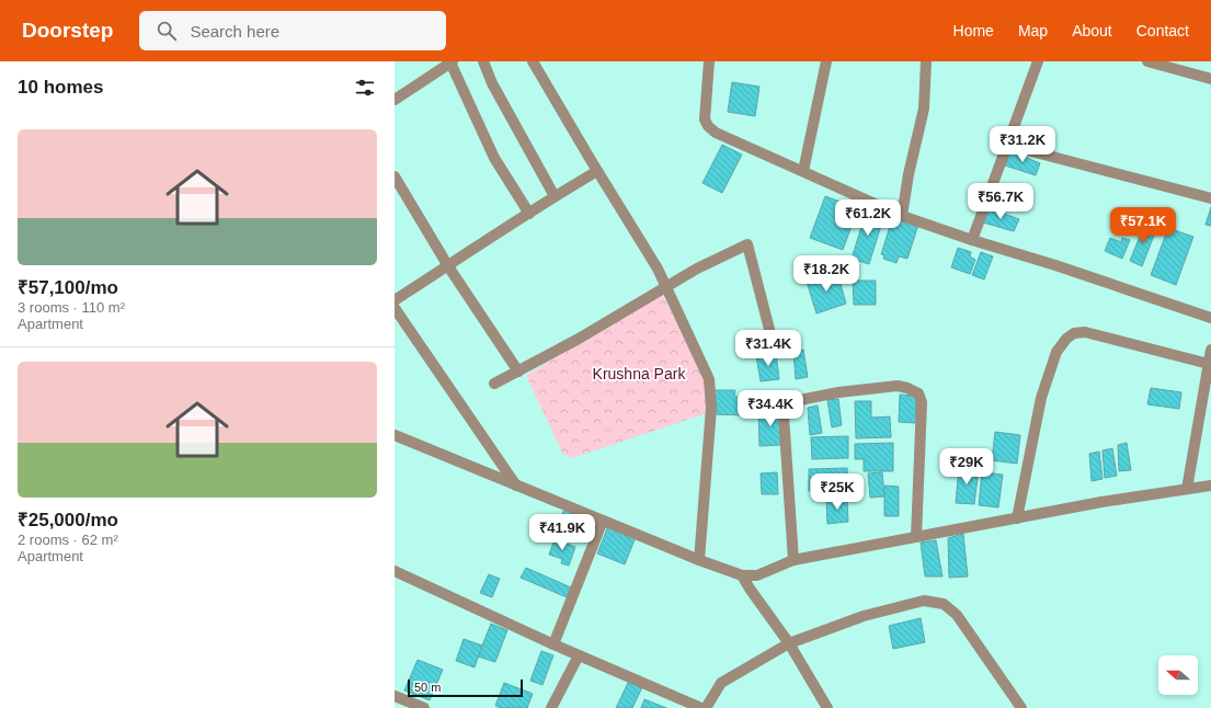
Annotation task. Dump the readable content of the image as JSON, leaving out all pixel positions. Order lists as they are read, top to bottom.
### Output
{
  "parks": ["Krushna Park"],
  "scale_bar": "50 m",
  "north": "left",
  "page": {
    "header": "Doorstep",
    "search": "Search here",
    "nav": [
      "Home",
      "Map",
      "About",
      "Contact"
    ],
    "heading": "10 homes",
    "list": [
      {
        "name": "₹57,100/mo",
        "note": "3 rooms · 110 m² · Apartment"
      },
      {
        "name": "₹25,000/mo",
        "note": "2 rooms · 62 m² · Apartment"
      }
    ],
    "price": [
      "₹31.2K",
      "₹56.7K",
      "₹61.2K",
      "₹57.1K",
      "₹18.2K",
      "₹31.4K",
      "₹34.4K",
      "₹29K",
      "₹25K",
      "₹41.9K"
    ],
    "scale": "50 m"
  }
}
